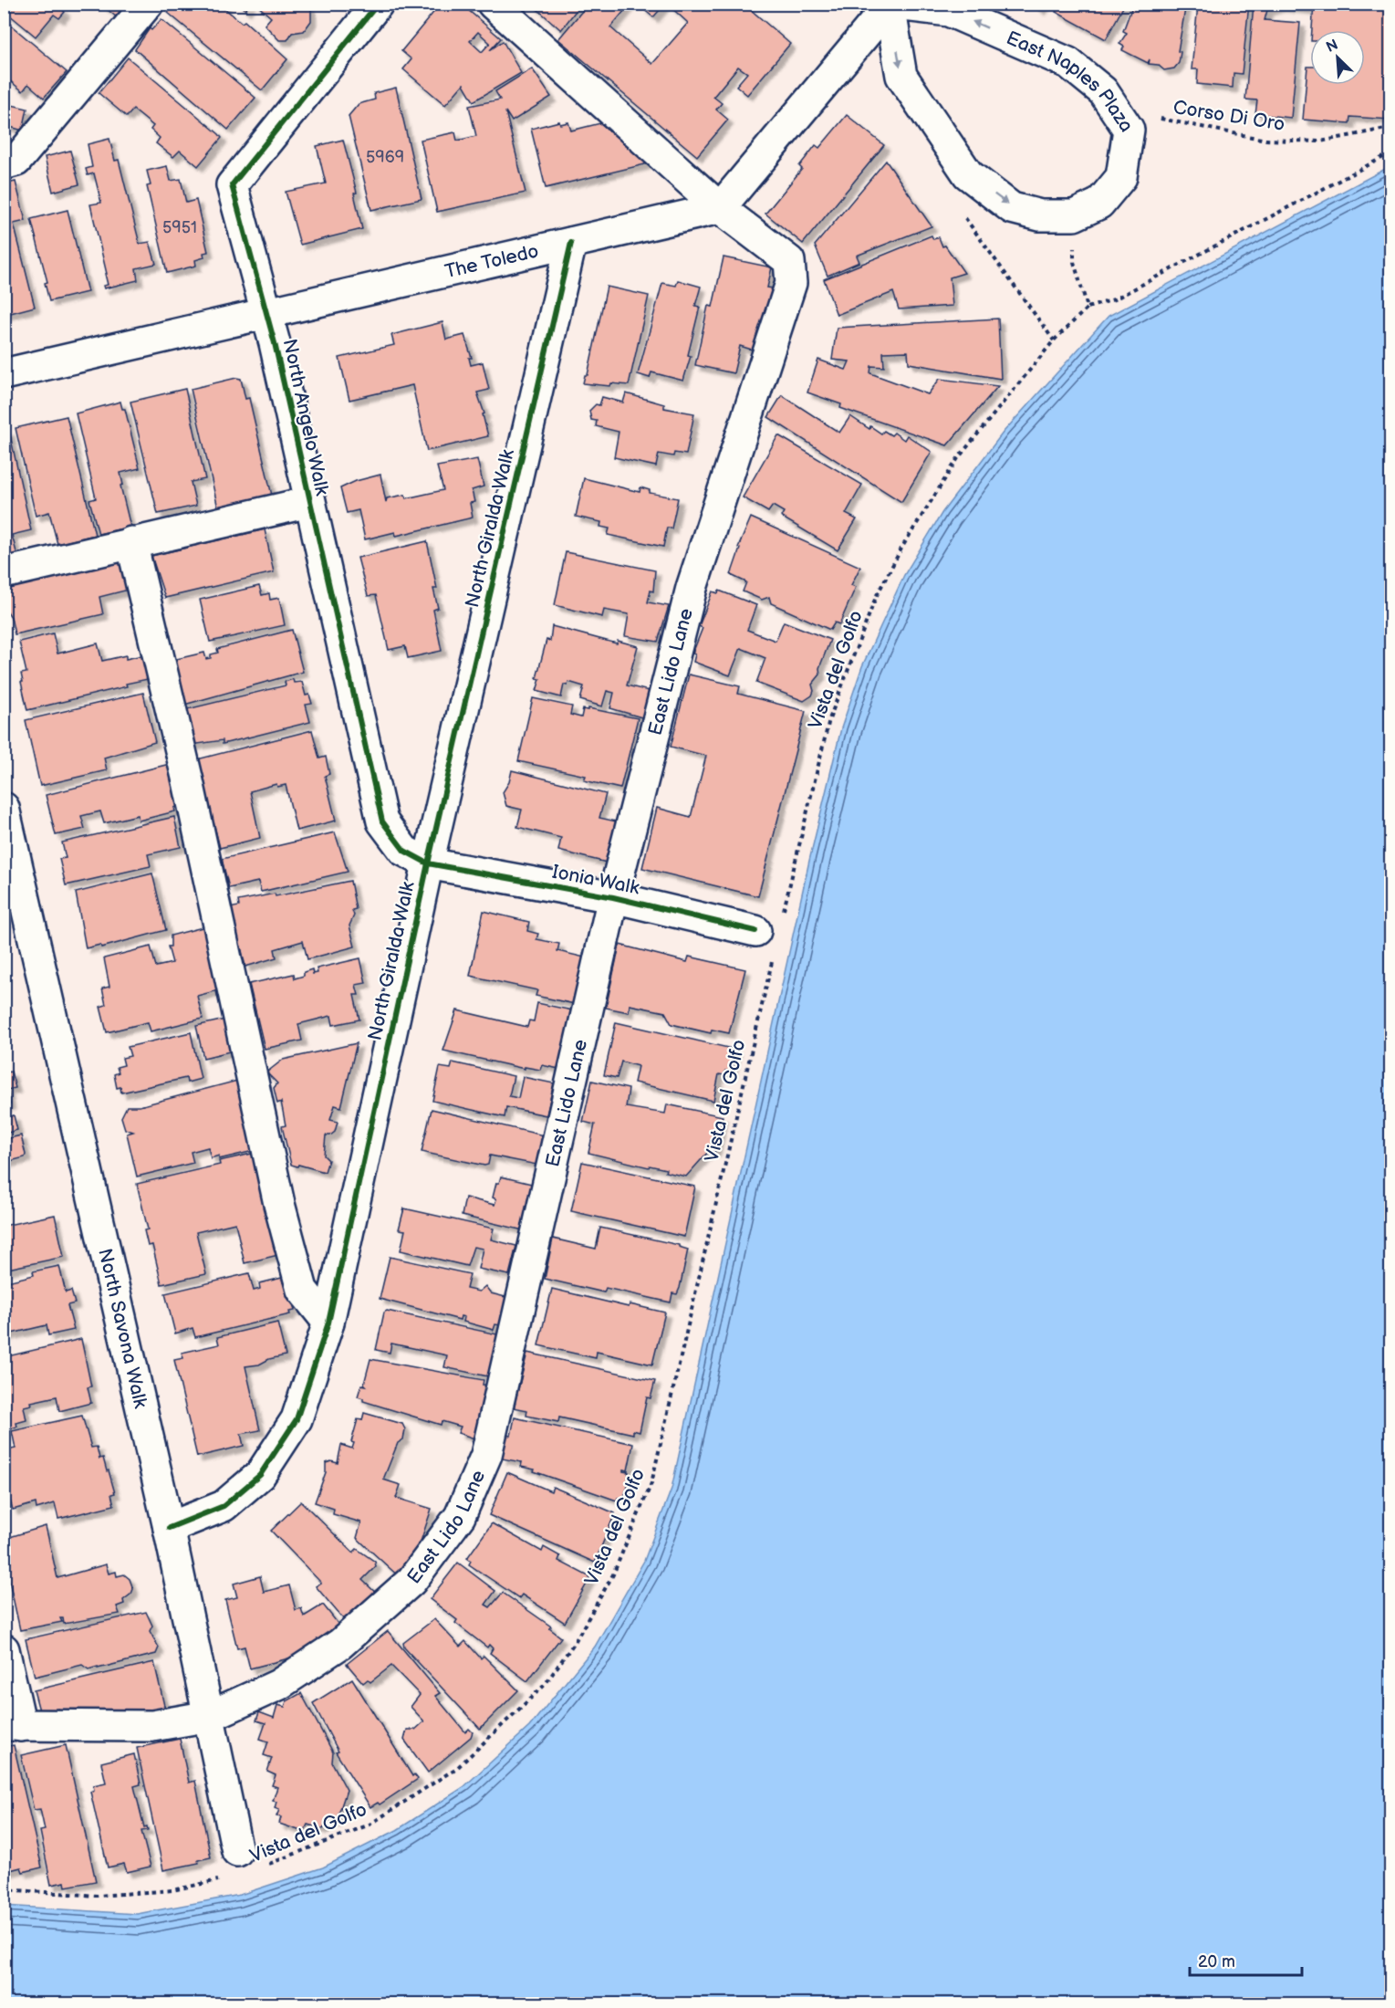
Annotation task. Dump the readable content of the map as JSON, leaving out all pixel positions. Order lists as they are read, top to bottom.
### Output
{
  "streets": {
    "street": [
      "East Naples Plaza",
      "The Toledo",
      "North Angelo Walk",
      "North Giralda Walk",
      "East Lido Lane",
      "Ionia Walk",
      "North Savona Walk"
    ],
    "path": ["Corso Di Oro", "Vista del Golfo"]
  },
  "crossings": [
    ["East Naples Plaza", "Corso Di Oro"],
    ["The Toledo", "North Angelo Walk"],
    ["The Toledo", "North Giralda Walk"],
    ["The Toledo", "East Lido Lane"],
    ["North Angelo Walk", "North Giralda Walk"],
    ["North Angelo Walk", "Ionia Walk"],
    ["North Giralda Walk", "Ionia Walk"],
    ["North Giralda Walk", "North Savona Walk"],
    ["East Lido Lane", "Ionia Walk"],
    ["East Lido Lane", "North Savona Walk"]
  ],
  "house_numbers": ["5969", "5951"],
  "scale_bar": "20 m",
  "north": "top left"
}
